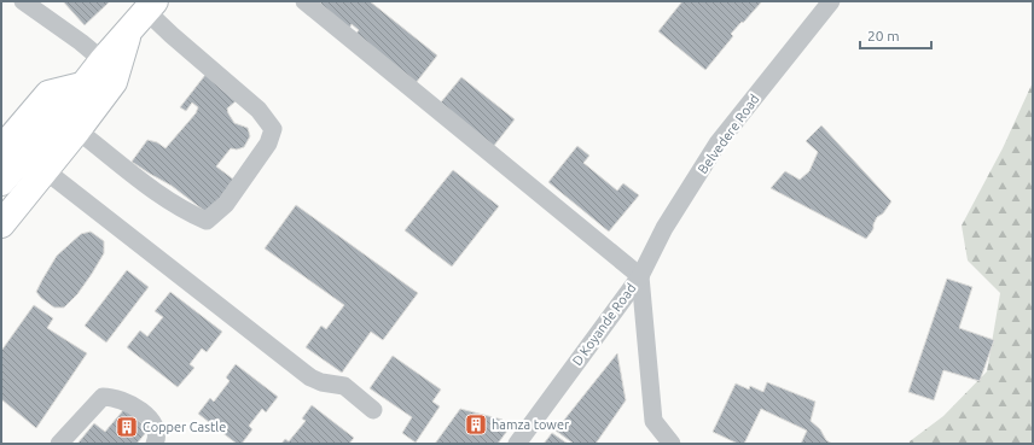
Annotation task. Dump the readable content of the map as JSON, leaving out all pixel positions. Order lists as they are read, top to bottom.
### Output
{
  "streets": {
    "street": ["Belvedere Road", "D Koyande Road"]
  },
  "crossings": [
    ["Belvedere Road", "D Koyande Road"]
  ],
  "places": {
    "building": ["hamza tower", "Copper Castle"]
  },
  "scale_bar": "20 m"
}
